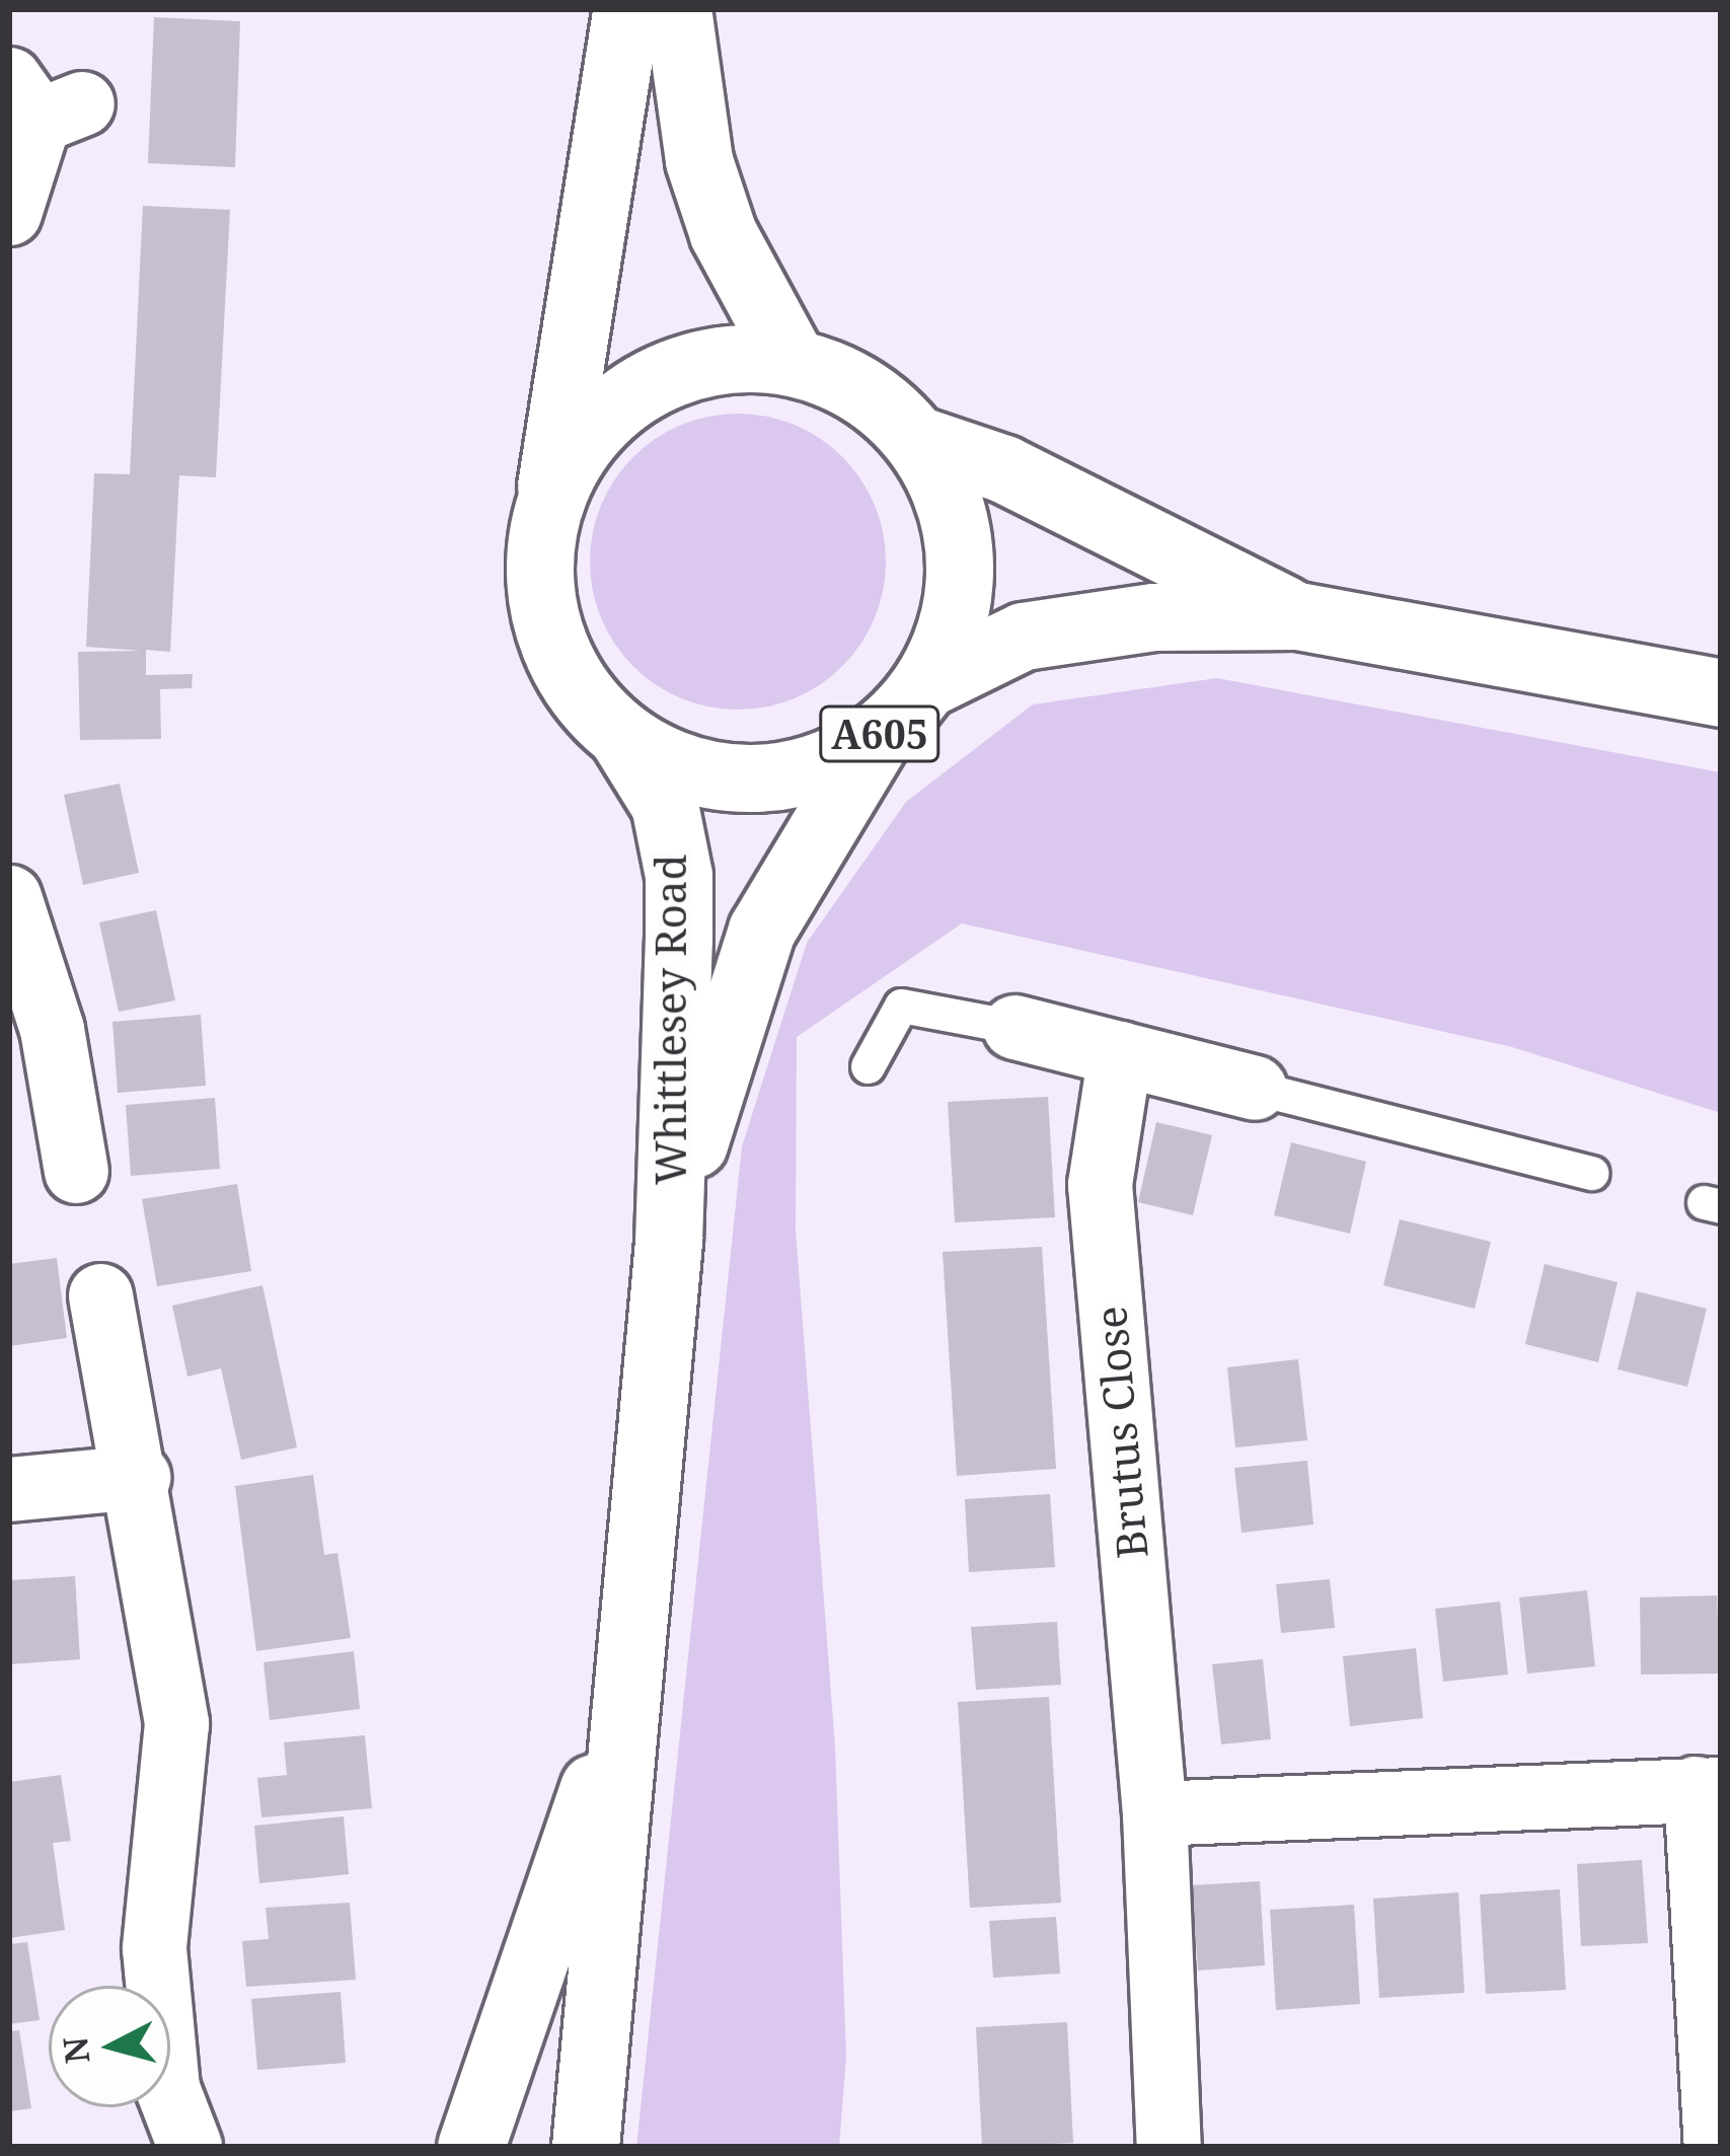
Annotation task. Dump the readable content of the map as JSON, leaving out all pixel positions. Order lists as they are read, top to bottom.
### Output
{
  "streets": {
    "main road": ["A605", "Whittlesey Road"],
    "street": ["Brutus Close"]
  },
  "crossings": [
    ["A605", "Whittlesey Road"]
  ],
  "north": "left"
}
